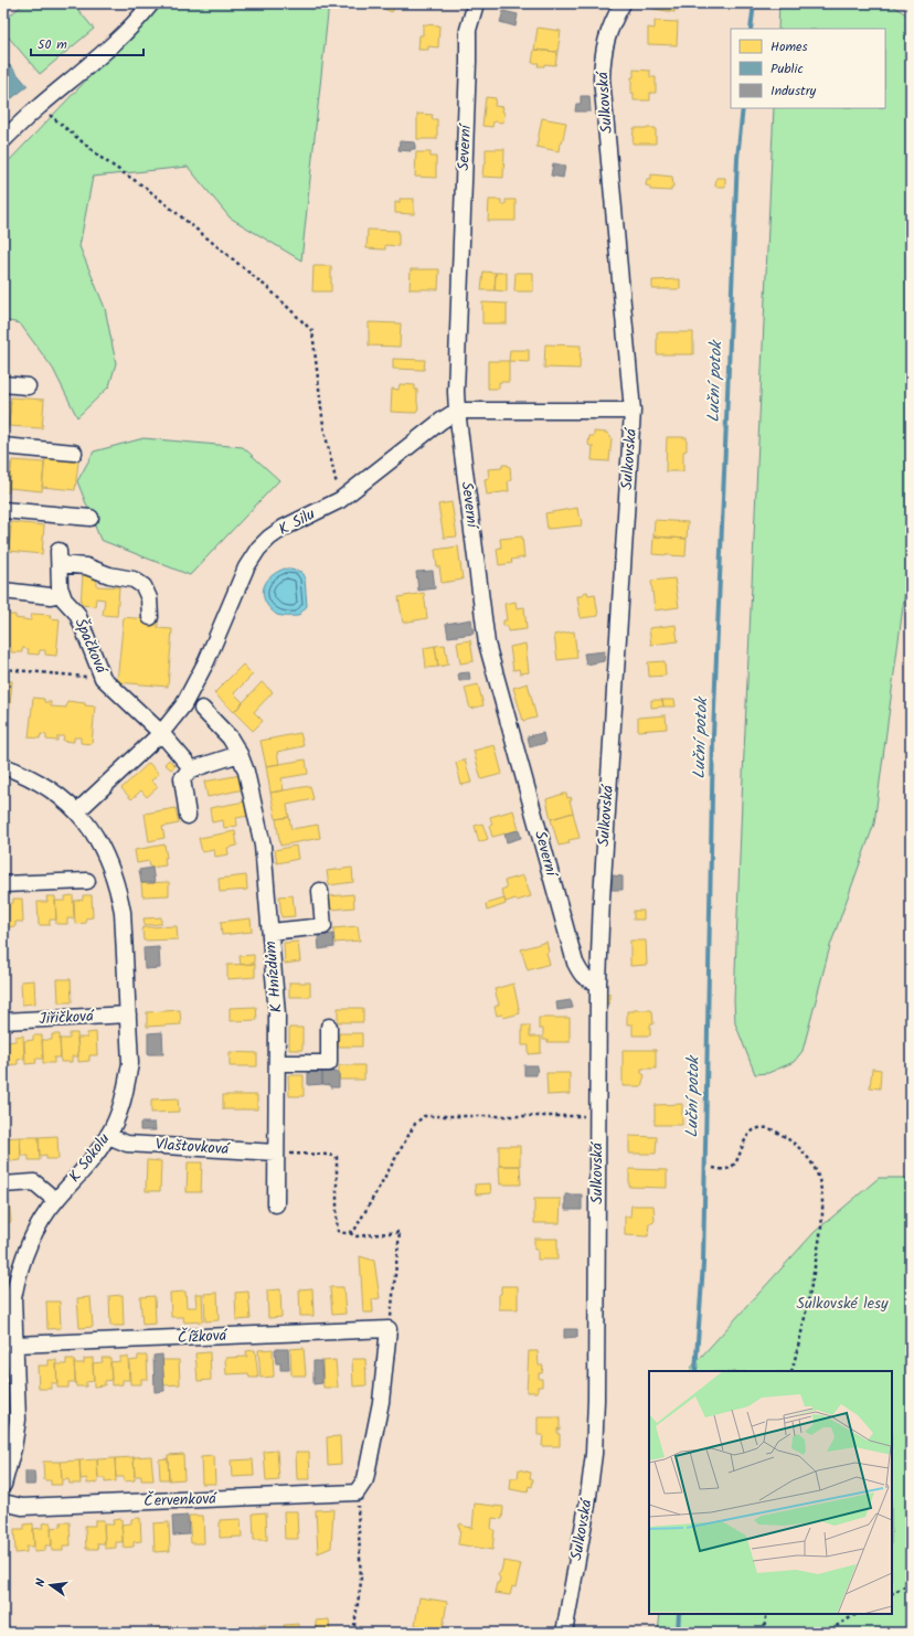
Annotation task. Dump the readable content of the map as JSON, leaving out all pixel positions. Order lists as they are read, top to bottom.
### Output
{
  "streets": {
    "street": [
      "Sulkovská",
      "Severní",
      "K Silu",
      "Špačková",
      "K Hnízdům",
      "Jiřičková",
      "Vlaštovková",
      "K Sokolu",
      "Čížková",
      "Červenková"
    ]
  },
  "crossings": [
    ["Sulkovská", "Severní"],
    ["Severní", "K Silu"],
    ["K Silu", "Špačková"],
    ["K Silu", "K Sokolu"],
    ["K Hnízdům", "Vlaštovková"],
    ["Jiřičková", "K Sokolu"],
    ["Vlaštovková", "K Sokolu"],
    ["K Sokolu", "Čížková"]
  ],
  "water": ["Luční potok"],
  "parks": ["Sulkovské lesy"],
  "legend": ["Homes", "Public", "Industry"],
  "scale_bar": "50 m",
  "north": "left"
}
